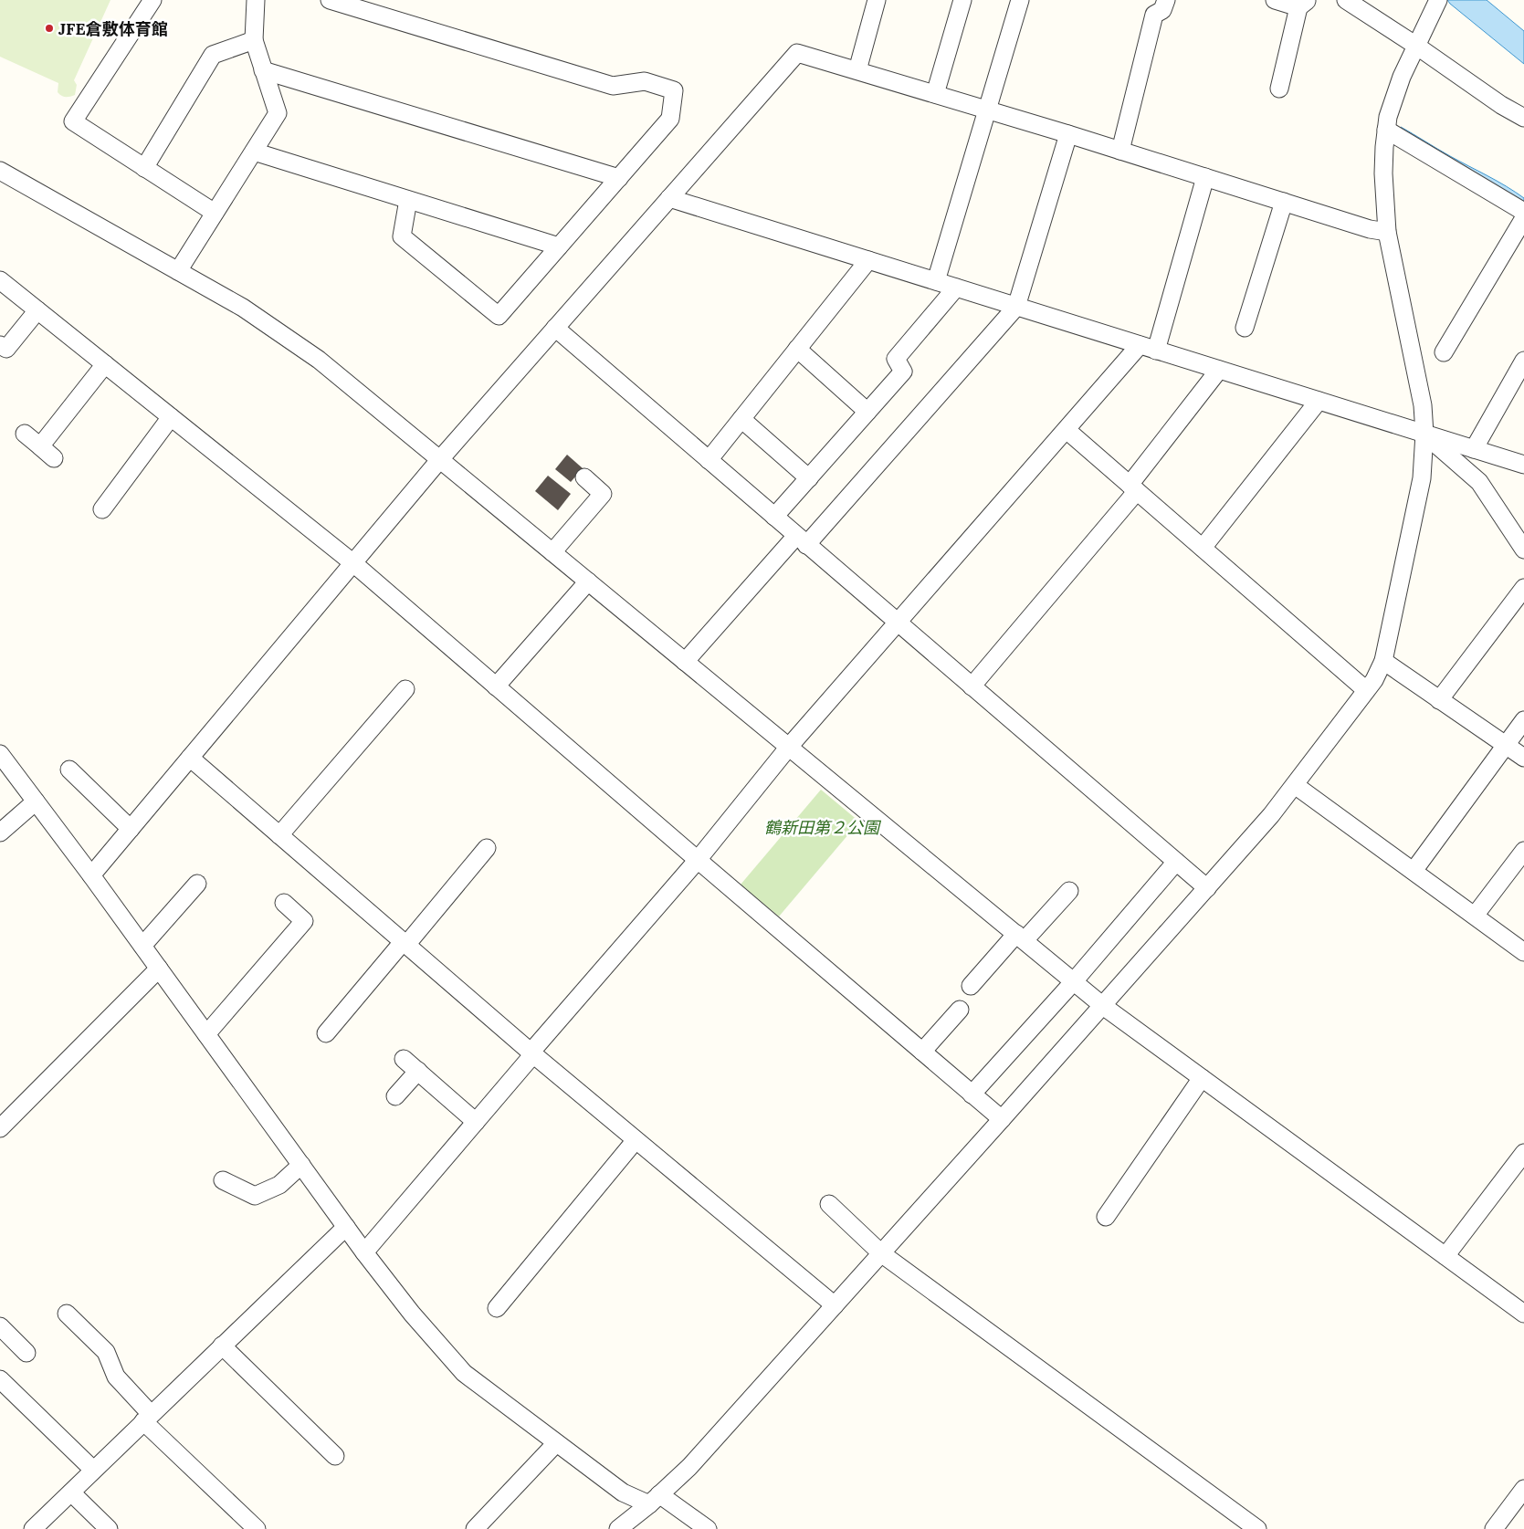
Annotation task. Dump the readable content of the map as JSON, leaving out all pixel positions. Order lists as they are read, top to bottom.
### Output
{
  "parks": ["鶴新田第２公園"],
  "places": ["JFE倉敷体育館"]
}
